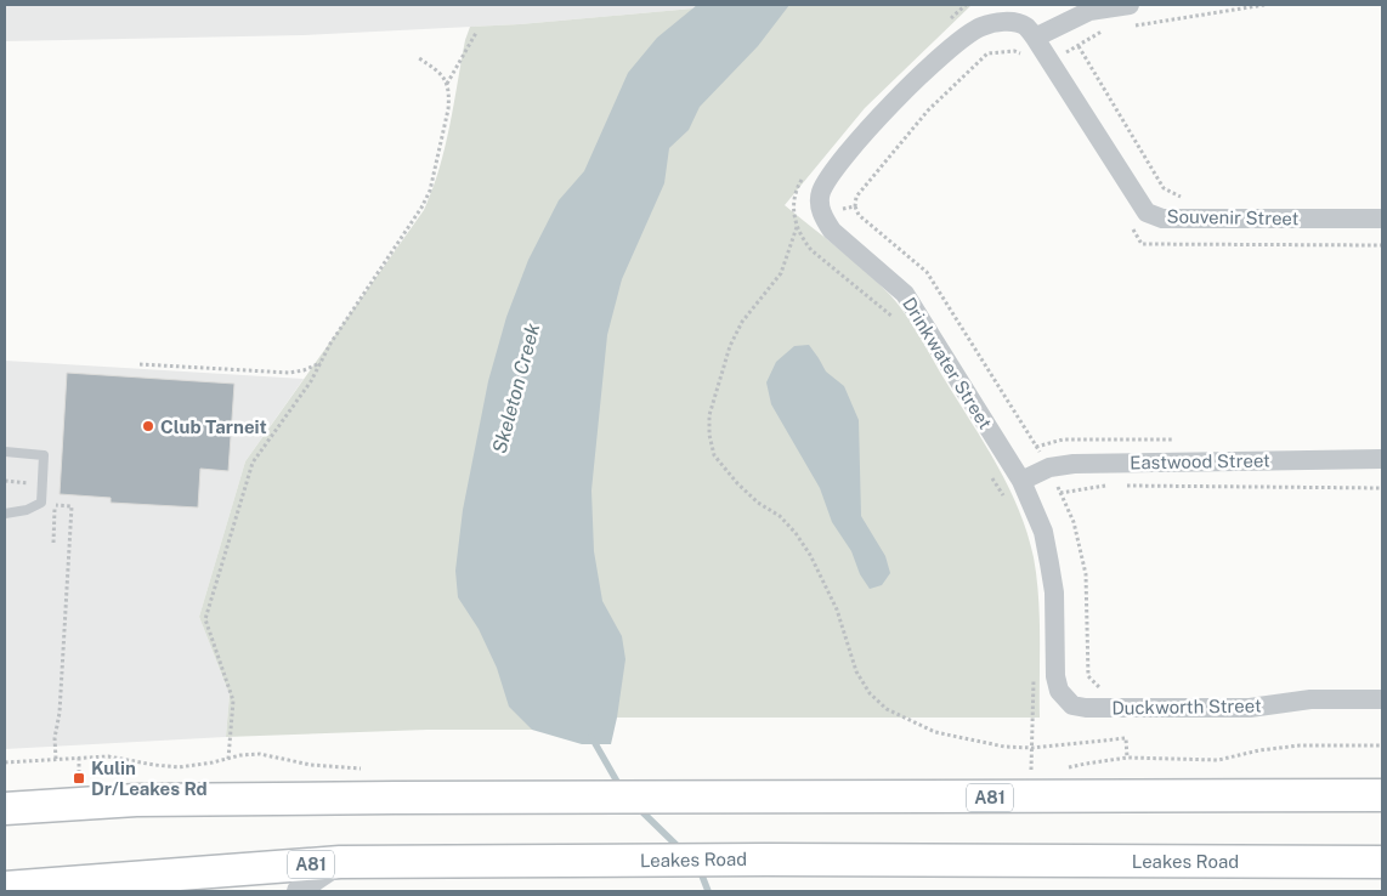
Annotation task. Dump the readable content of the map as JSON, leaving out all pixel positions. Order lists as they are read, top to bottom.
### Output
{
  "streets": {
    "highway": ["A81", "Leakes Road"],
    "street": [
      "Souvenir Street",
      "Drinkwater Street",
      "Eastwood Street",
      "Duckworth Street"
    ]
  },
  "crossings": [
    ["Drinkwater Street", "Eastwood Street"],
    ["Drinkwater Street", "Duckworth Street"]
  ],
  "water": ["Skeleton Creek"],
  "places": {
    "other": ["Club Tarneit"],
    "transit": ["Kulin Dr/Leakes Rd"]
  }
}
